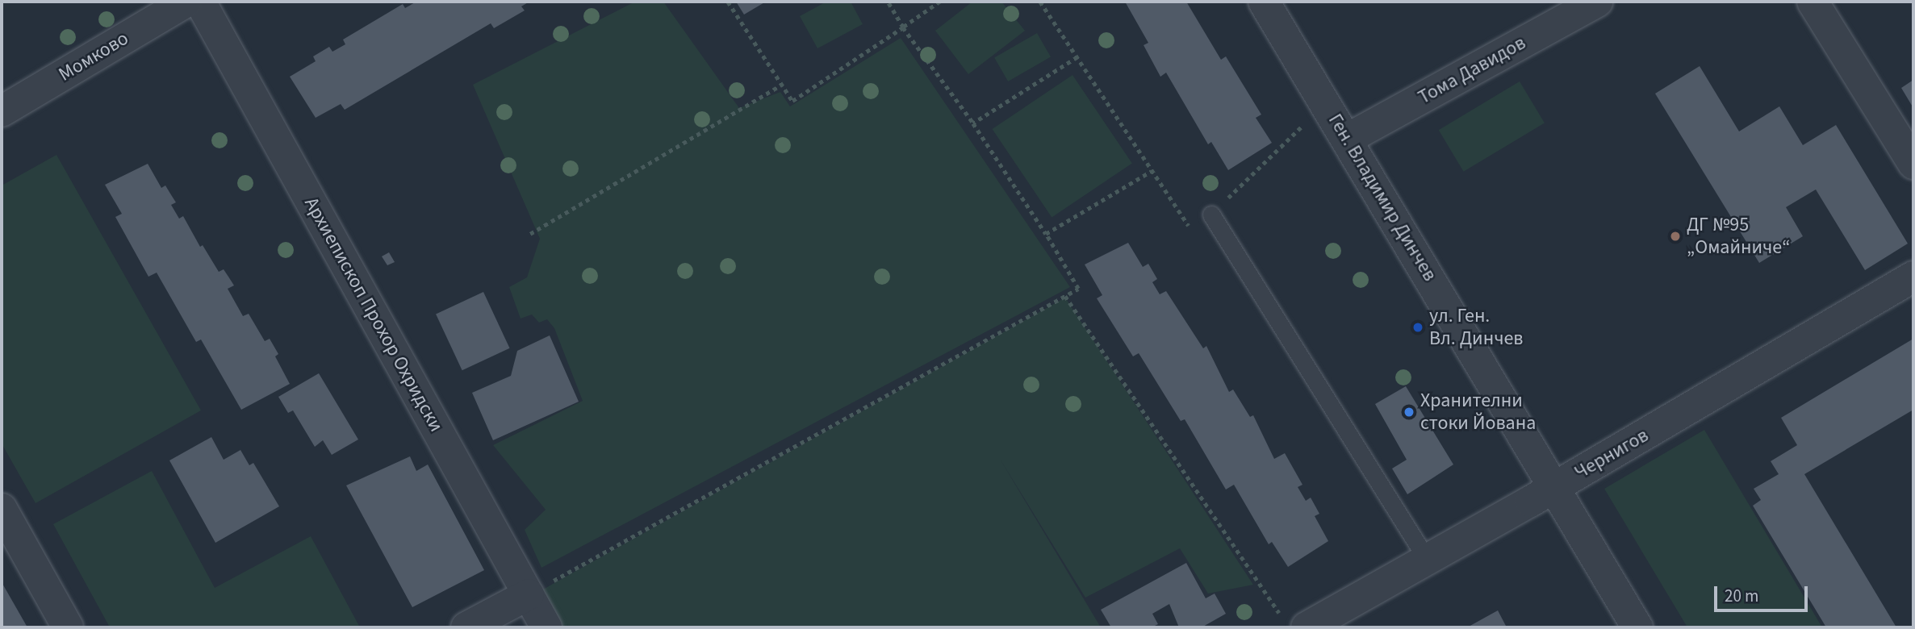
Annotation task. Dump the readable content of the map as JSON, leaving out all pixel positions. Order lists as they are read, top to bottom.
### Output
{
  "streets": {
    "street": [
      "Момково",
      "Тома Давидов",
      "Ген. Владимир Динчев",
      "Архиепископ Прохор Охридски",
      "Чернигов"
    ]
  },
  "crossings": [
    ["Тома Давидов", "Ген. Владимир Динчев"],
    ["Ген. Владимир Динчев", "Чернигов"]
  ],
  "places": ["ДГ №95 „Омайниче“", "ул. Ген. Вл. Динчев", "Хранителни стоки Йована"],
  "scale_bar": "20 m"
}
